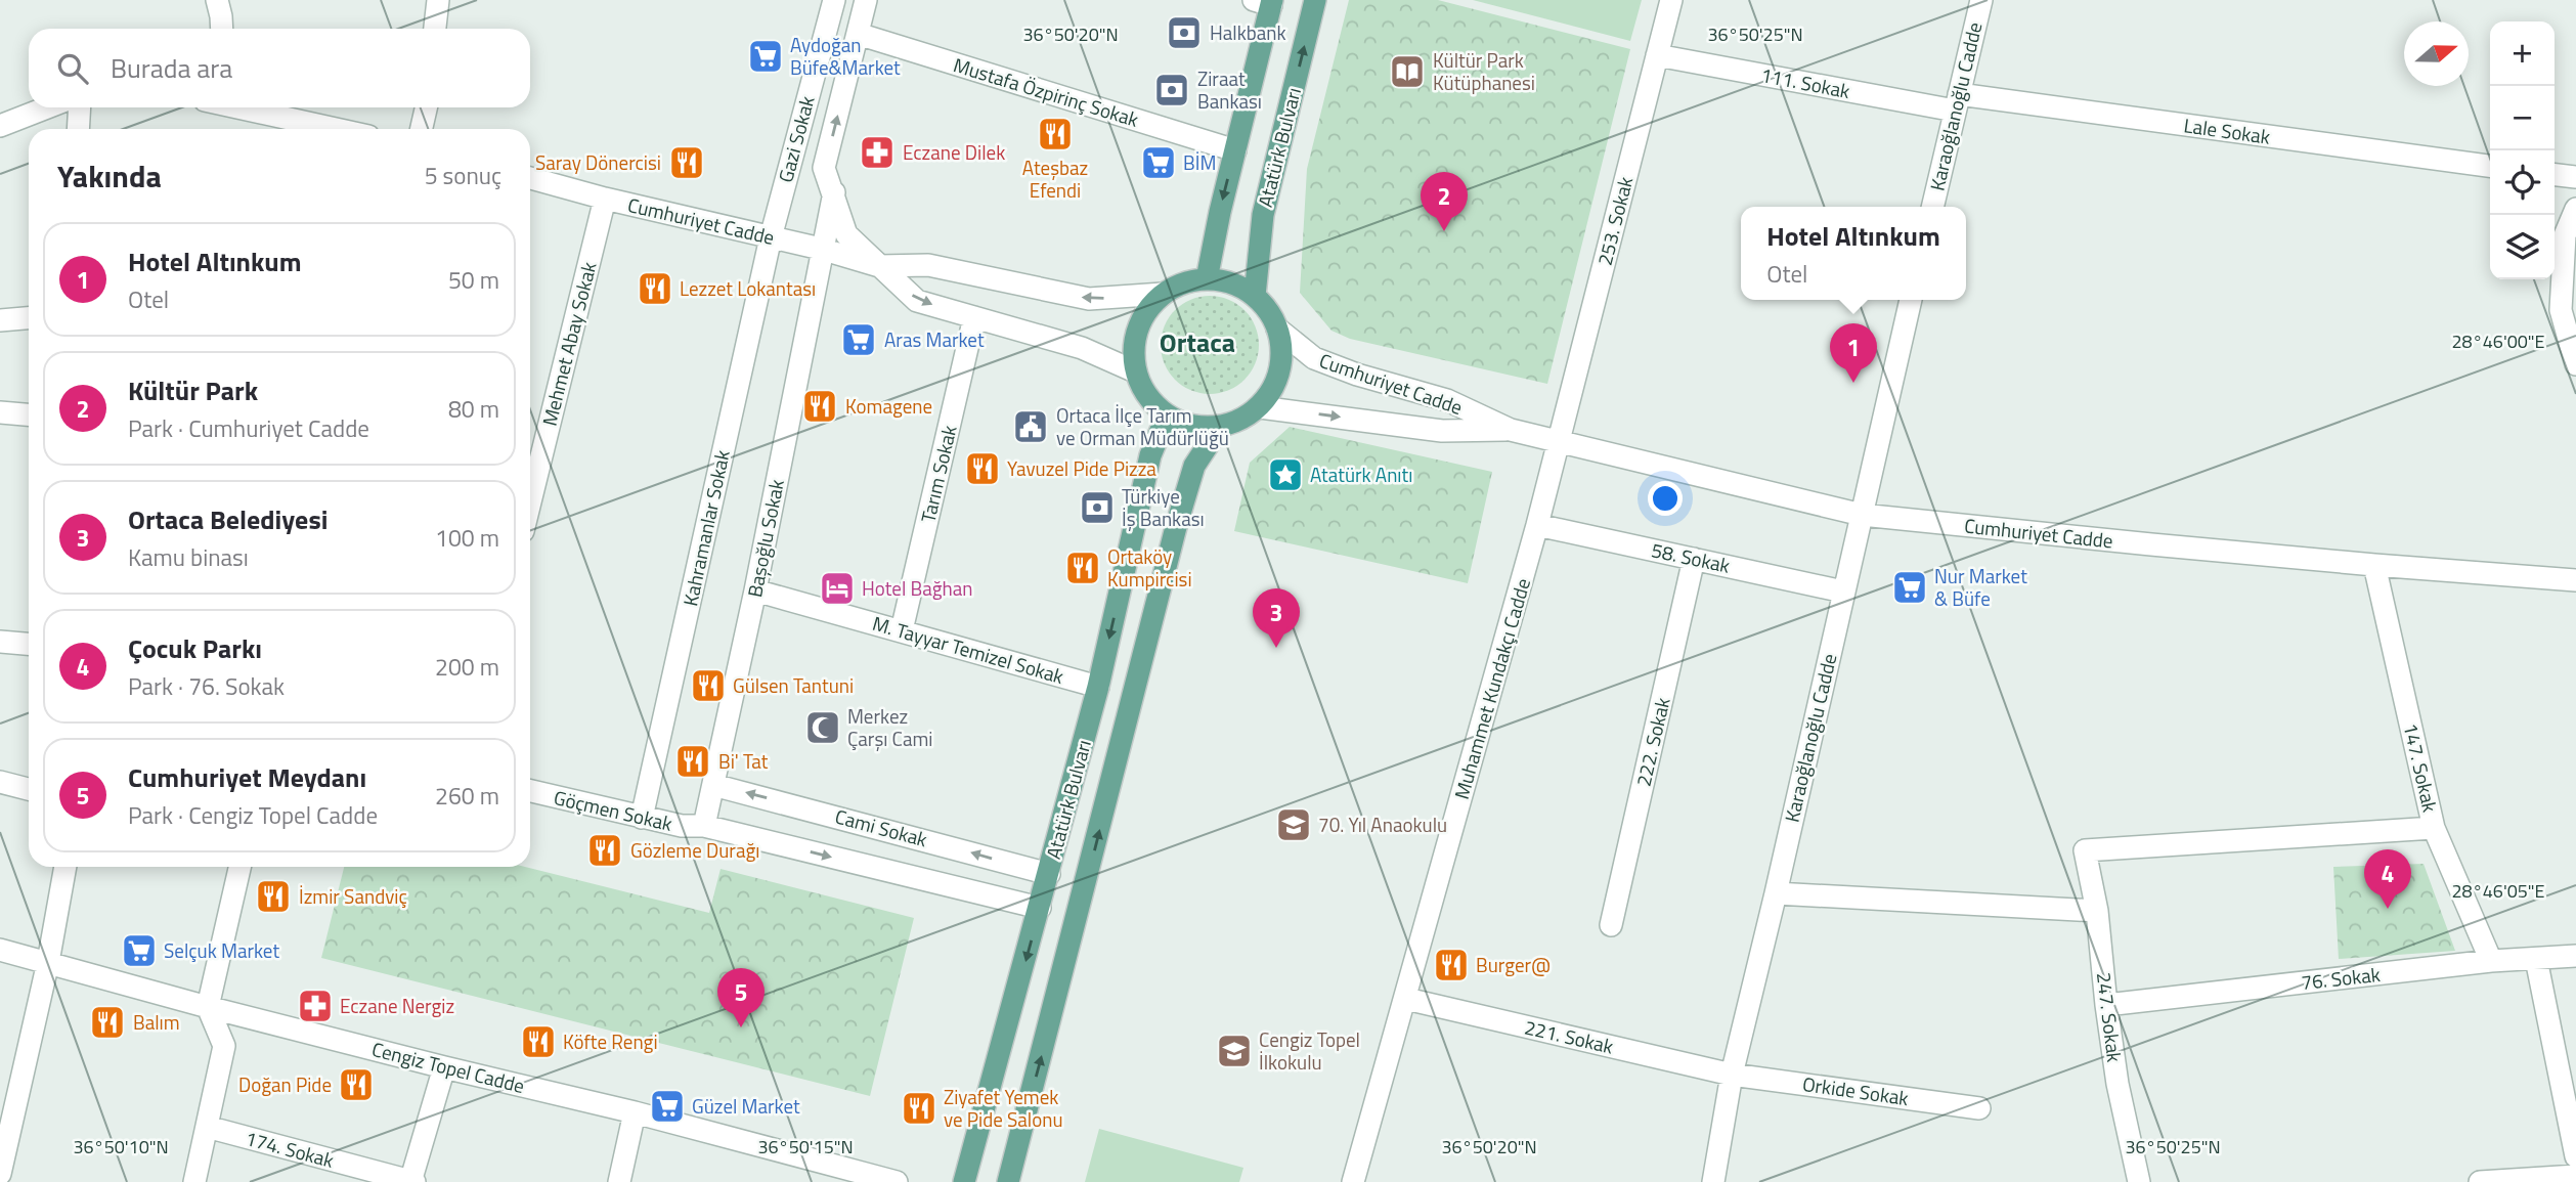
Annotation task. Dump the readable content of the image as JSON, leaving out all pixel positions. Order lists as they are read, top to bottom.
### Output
{
  "streets": {
    "main road": ["Atatürk Bulvarı"],
    "street": [
      "111. Sokak",
      "Mustafa Özpirinç Sokak",
      "Karaoğlanoğlu Cadde",
      "Lale Sokak",
      "Gazi Sokak",
      "Cumhuriyet Cadde",
      "253. Sokak",
      "Mehmet Abay Sokak",
      "Tarım Sokak",
      "Kahramanlar Sokak",
      "Başoğlu Sokak",
      "58. Sokak",
      "M. Tayyar Temizel Sokak",
      "Muhammet Kundakçı Cadde",
      "222. Sokak",
      "147. Sokak",
      "Göçmen Sokak",
      "Cami Sokak",
      "76. Sokak",
      "247. Sokak",
      "221. Sokak",
      "Cengiz Topel Cadde",
      "Orkide Sokak",
      "174. Sokak"
    ]
  },
  "crossings": [
    ["111. Sokak", "Karaoğlanoğlu Cadde"],
    ["111. Sokak", "Lale Sokak"],
    ["111. Sokak", "253. Sokak"],
    ["Mustafa Özpirinç Sokak", "Gazi Sokak"],
    ["Karaoğlanoğlu Cadde", "Lale Sokak"],
    ["Karaoğlanoğlu Cadde", "Cumhuriyet Cadde"],
    ["Karaoğlanoğlu Cadde", "58. Sokak"],
    ["Karaoğlanoğlu Cadde", "221. Sokak"],
    ["Karaoğlanoğlu Cadde", "Orkide Sokak"],
    ["Gazi Sokak", "Cumhuriyet Cadde"],
    ["Gazi Sokak", "Kahramanlar Sokak"],
    ["Gazi Sokak", "Başoğlu Sokak"],
    ["Atatürk Bulvarı", "Cumhuriyet Cadde"],
    ["Atatürk Bulvarı", "M. Tayyar Temizel Sokak"],
    ["Atatürk Bulvarı", "Cami Sokak"],
    ["Cumhuriyet Cadde", "253. Sokak"],
    ["Cumhuriyet Cadde", "Mehmet Abay Sokak"],
    ["Cumhuriyet Cadde", "Tarım Sokak"],
    ["Cumhuriyet Cadde", "Kahramanlar Sokak"],
    ["Cumhuriyet Cadde", "Başoğlu Sokak"],
    ["Cumhuriyet Cadde", "Muhammet Kundakçı Cadde"],
    ["Cumhuriyet Cadde", "147. Sokak"],
    ["253. Sokak", "Muhammet Kundakçı Cadde"],
    ["Tarım Sokak", "M. Tayyar Temizel Sokak"],
    ["Kahramanlar Sokak", "Göçmen Sokak"],
    ["Başoğlu Sokak", "M. Tayyar Temizel Sokak"],
    ["Başoğlu Sokak", "Göçmen Sokak"],
    ["Başoğlu Sokak", "Cami Sokak"],
    ["58. Sokak", "Muhammet Kundakçı Cadde"],
    ["58. Sokak", "222. Sokak"],
    ["Muhammet Kundakçı Cadde", "221. Sokak"],
    ["147. Sokak", "76. Sokak"],
    ["147. Sokak", "247. Sokak"],
    ["Göçmen Sokak", "Cami Sokak"],
    ["76. Sokak", "247. Sokak"],
    ["221. Sokak", "Orkide Sokak"]
  ],
  "districts": ["Ortaca"],
  "places": {
    "bank": ["Halkbank", "Ziraat Bankası", "Türkiye İş Bankası"],
    "supermarket": [
      "Aydoğan Büfe&Market",
      "BİM",
      "Aras Market",
      "Nur Market & Büfe",
      "Selçuk Market",
      "Güzel Market"
    ],
    "library": ["Kültür Park Kütüphanesi"],
    "restaurant": [
      "Ateşbaz Efendi",
      "Saray Dönercisi",
      "Lezzet Lokantası",
      "Komagene",
      "Yavuzel Pide Pizza",
      "Ortaköy Kumpircisi",
      "Gülsen Tantuni",
      "Bi' Tat",
      "Gözleme Durağı",
      "İzmir Sandviç",
      "Burger@",
      "Balım",
      "Köfte Rengi",
      "Doğan Pide",
      "Ziyafet Yemek ve Pide Salonu"
    ],
    "pharmacy": ["Eczane Dilek", "Eczane Nergiz"],
    "public building": ["Ortaca İlçe Tarım ve Orman Müdürlüğü"],
    "place": ["Atatürk Anıtı"],
    "hotel": ["Hotel Bağhan"],
    "mosque": ["Merkez Çarşı Cami"],
    "school or university": ["70. Yıl Anaokulu", "Cengiz Topel İlkokulu"]
  },
  "north": "right",
  "page": {
    "map_buttons": ["+", "−"],
    "search": "Burada ara",
    "heading": ["Yakında", "5 sonuç"],
    "pins": [
      "2",
      "1",
      "3",
      "4",
      "5"
    ],
    "popup": ["Hotel Altınkum", "Otel"],
    "list": [
      {
        "mark": "1",
        "name": "Hotel Altınkum",
        "note": "Otel",
        "value": "50 m"
      },
      {
        "mark": "2",
        "name": "Kültür Park",
        "note": "Park · Cumhuriyet Cadde",
        "value": "80 m"
      },
      {
        "mark": "3",
        "name": "Ortaca Belediyesi",
        "note": "Kamu binası",
        "value": "100 m"
      },
      {
        "mark": "4",
        "name": "Çocuk Parkı",
        "note": "Park · 76. Sokak",
        "value": "200 m"
      },
      {
        "mark": "5",
        "name": "Cumhuriyet Meydanı",
        "note": "Park · Cengiz Topel Cadde",
        "value": "260 m"
      }
    ]
  },
  "coordinates": [
    "36°50'20\"N",
    "36°50'25\"N",
    "28°46'00\"E",
    "28°46'05\"E",
    "36°50'10\"N",
    "36°50'15\"N"
  ]
}
